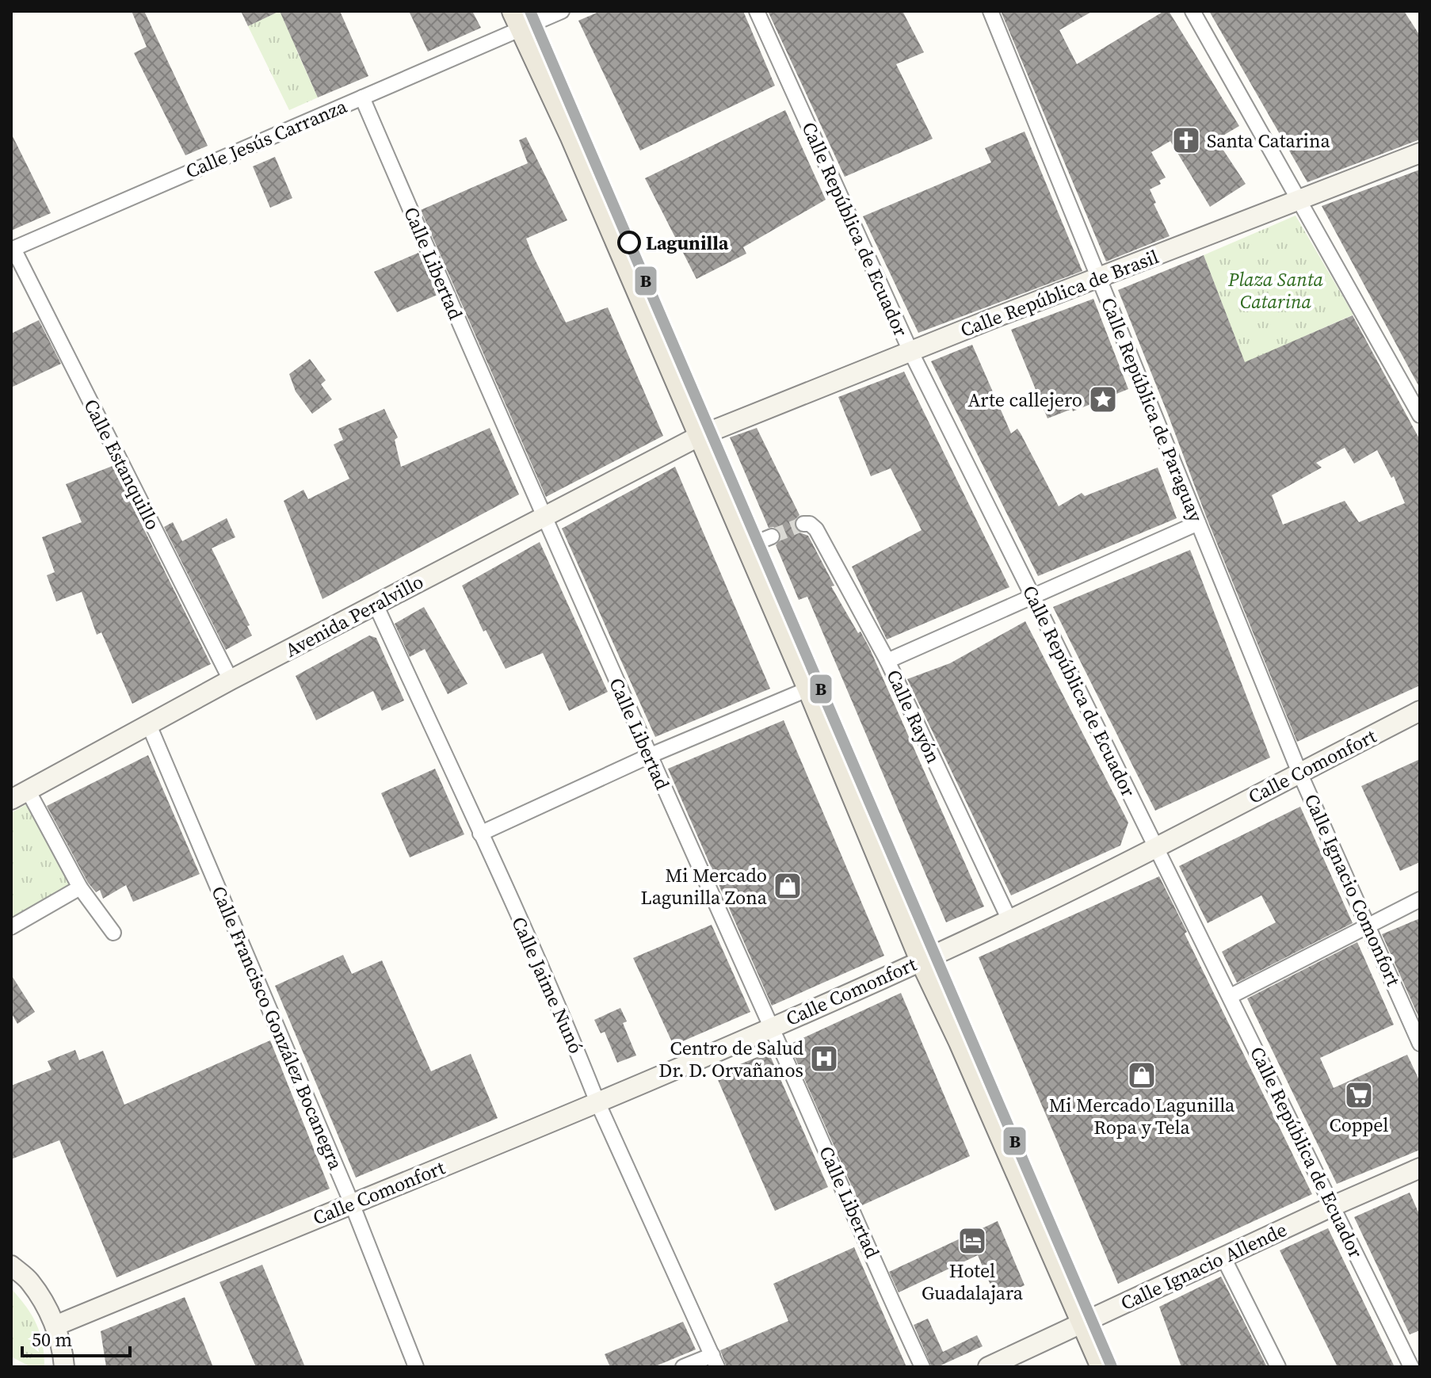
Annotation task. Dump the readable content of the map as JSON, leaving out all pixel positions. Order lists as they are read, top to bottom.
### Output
{
  "streets": {
    "street": [
      "Calle Jesús Carranza",
      "Calle República de Ecuador",
      "Calle Libertad",
      "Calle República de Brasil",
      "Calle República de Paraguay",
      "Calle Estanquillo",
      "Avenida Peralvillo",
      "Calle Rayón",
      "Calle Comonfort",
      "Calle Ignacio Comonfort",
      "Calle Jaime Nunó",
      "Calle Francisco González Bocanegra",
      "Calle Ignacio Allende"
    ]
  },
  "crossings": [
    ["Calle Jesús Carranza", "Calle Libertad"],
    ["Calle Jesús Carranza", "Calle Estanquillo"],
    ["Calle República de Ecuador", "Calle República de Brasil"],
    ["Calle República de Ecuador", "Calle Comonfort"],
    ["Calle República de Ecuador", "Calle Ignacio Allende"],
    ["Calle Libertad", "Avenida Peralvillo"],
    ["Calle Libertad", "Calle Comonfort"],
    ["Calle República de Brasil", "Calle República de Paraguay"],
    ["Calle República de Brasil", "Avenida Peralvillo"],
    ["Calle República de Paraguay", "Calle Comonfort"],
    ["Calle República de Paraguay", "Calle Ignacio Comonfort"],
    ["Calle Estanquillo", "Avenida Peralvillo"],
    ["Avenida Peralvillo", "Calle Jaime Nunó"],
    ["Avenida Peralvillo", "Calle Francisco González Bocanegra"],
    ["Calle Rayón", "Calle Comonfort"],
    ["Calle Comonfort", "Calle Ignacio Comonfort"],
    ["Calle Comonfort", "Calle Jaime Nunó"],
    ["Calle Comonfort", "Calle Francisco González Bocanegra"]
  ],
  "parks": ["Plaza Santa Catarina"],
  "places": {
    "church": ["Santa Catarina"],
    "other": ["Lagunilla"],
    "place": ["Arte callejero"],
    "shop": ["Mi Mercado Lagunilla Zona", "Mi Mercado Lagunilla Ropa y Tela"],
    "hospital": ["Centro de Salud Dr. D. Orvañanos"],
    "supermarket": ["Coppel"],
    "hotel": ["Hotel Guadalajara"]
  },
  "lines": ["transit line B"],
  "scale_bar": "50 m"
}
